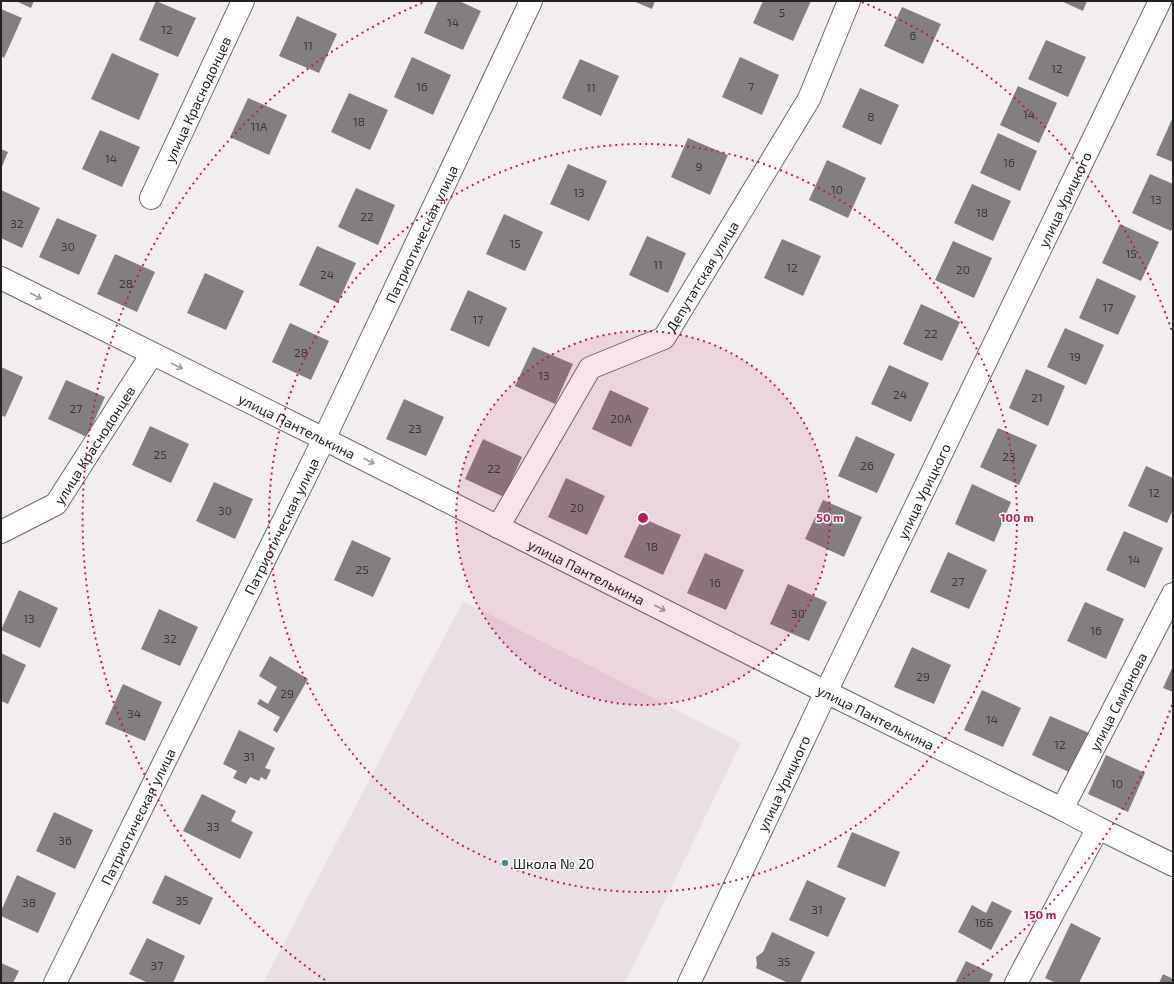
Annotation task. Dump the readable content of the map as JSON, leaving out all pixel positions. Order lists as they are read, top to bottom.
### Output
{
  "streets": {
    "street": [
      "улица Краснодонцев",
      "улица Урицкого",
      "Патриотическая улица",
      "Депутатская улица",
      "улица Пантелькина",
      "улица Смирнова"
    ]
  },
  "crossings": [
    ["улица Краснодонцев", "улица Пантелькина"],
    ["улица Урицкого", "улица Пантелькина"],
    ["Патриотическая улица", "улица Пантелькина"],
    ["Депутатская улица", "улица Пантелькина"],
    ["улица Пантелькина", "улица Смирнова"]
  ],
  "one_way": ["улица Пантелькина"],
  "places": ["Школа № 20"],
  "house_numbers": [
    "5",
    "14",
    "12",
    "6",
    "11",
    "12",
    "16",
    "7",
    "11",
    "14",
    "8",
    "18",
    "11А",
    "14",
    "16",
    "9",
    "10",
    "13",
    "13",
    "18",
    "22",
    "32",
    "15",
    "30",
    "15",
    "11",
    "12",
    "20",
    "24",
    "28",
    "17",
    "17",
    "22",
    "28",
    "19",
    "13",
    "24",
    "21",
    "27",
    "20А",
    "23",
    "25",
    "23",
    "26",
    "22",
    "12",
    "20",
    "30",
    "18",
    "14",
    "25",
    "27",
    "16",
    "30",
    "13",
    "16",
    "32",
    "29",
    "29",
    "34",
    "14",
    "12",
    "31",
    "10",
    "33",
    "36",
    "35",
    "38",
    "31",
    "16Б",
    "35",
    "37"
  ],
  "rings": ["50 m", "100 m", "150 m"]
}
